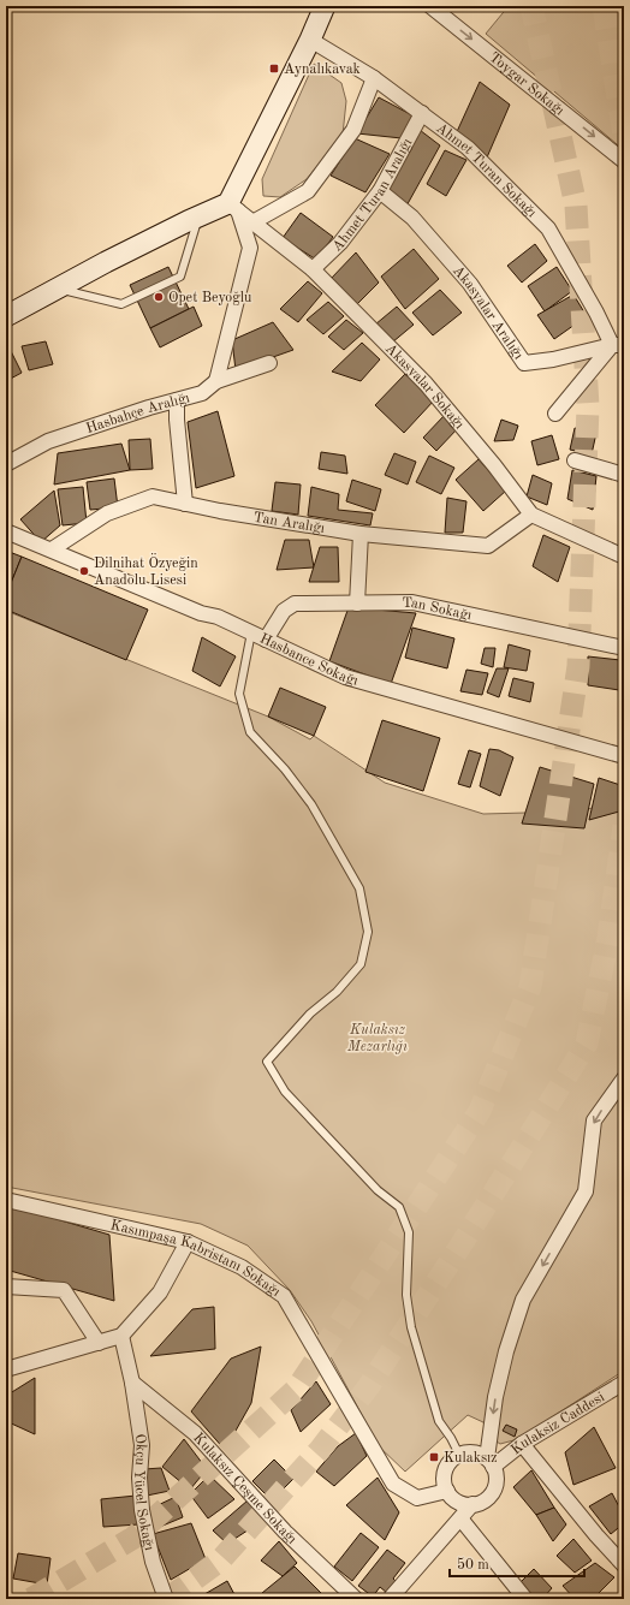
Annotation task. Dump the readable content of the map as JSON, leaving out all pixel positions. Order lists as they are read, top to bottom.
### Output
{
  "streets": {
    "street": [
      "Toygar Sokağı",
      "Ahmet Turan Sokağı",
      "Ahmet Turan Aralığı",
      "Akasyalar Aralığı",
      "Akasyalar Sokağı",
      "Hasbahçe Aralığı",
      "Tan Aralığı",
      "Tan Sokağı",
      "Hasbance Sokağı",
      "Kasımpaşa Kabristanı Sokağı",
      "Kulaksiz Caddesi",
      "Kulaksız Çeşme Sokağı",
      "Okçu Yücel Sokağı"
    ]
  },
  "crossings": [
    ["Ahmet Turan Sokağı", "Ahmet Turan Aralığı"],
    ["Ahmet Turan Sokağı", "Akasyalar Aralığı"],
    ["Ahmet Turan Aralığı", "Akasyalar Aralığı"],
    ["Ahmet Turan Aralığı", "Akasyalar Sokağı"],
    ["Akasyalar Sokağı", "Tan Aralığı"],
    ["Tan Aralığı", "Hasbance Sokağı"],
    ["Tan Sokağı", "Hasbance Sokağı"],
    ["Kasımpaşa Kabristanı Sokağı", "Kulaksiz Caddesi"],
    ["Kulaksız Çeşme Sokağı", "Okçu Yücel Sokağı"]
  ],
  "one_way": ["Toygar Sokağı"],
  "parks": ["Kulaksız Mezarlığı"],
  "places": {
    "transit": ["Aynalıkavak", "Kulaksız"],
    "other": ["Opet Beyoğlu", "Dilnihat Özyeğin Anadolu Lisesi"]
  },
  "scale_bar": "50 m"
}
